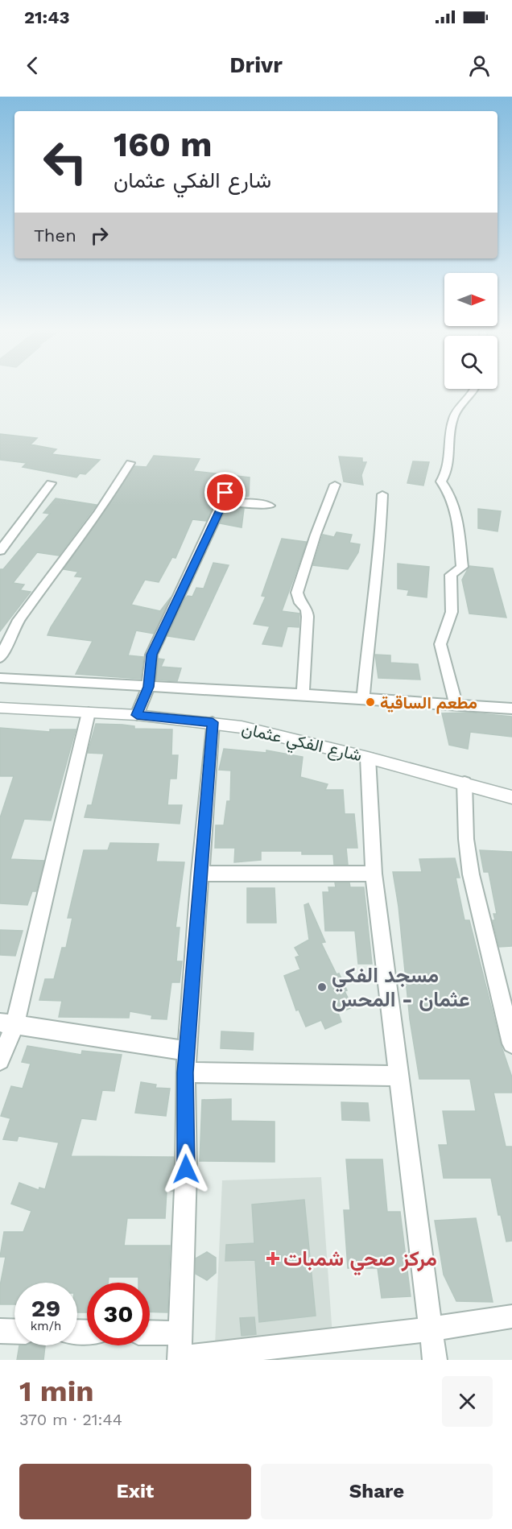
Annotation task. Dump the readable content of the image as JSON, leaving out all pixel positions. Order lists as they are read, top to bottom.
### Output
{
  "streets": {
    "street": ["شارع الفكي عثمان"]
  },
  "places": {
    "other": ["مطعم الساقية", "مسجد الفكي عثمان - المحس"],
    "health": ["مركز صحي شمبات"]
  },
  "north": "right",
  "page": {
    "status": "21:43",
    "header": "Drivr",
    "turn": ["160 m", "شارع الفكي عثمان"],
    "then": "Then",
    "speed": "29 km/h",
    "limit": "30",
    "heading": ["1 min", "370 m · 21:44"],
    "buttons": ["Exit", "Share"]
  }
}
